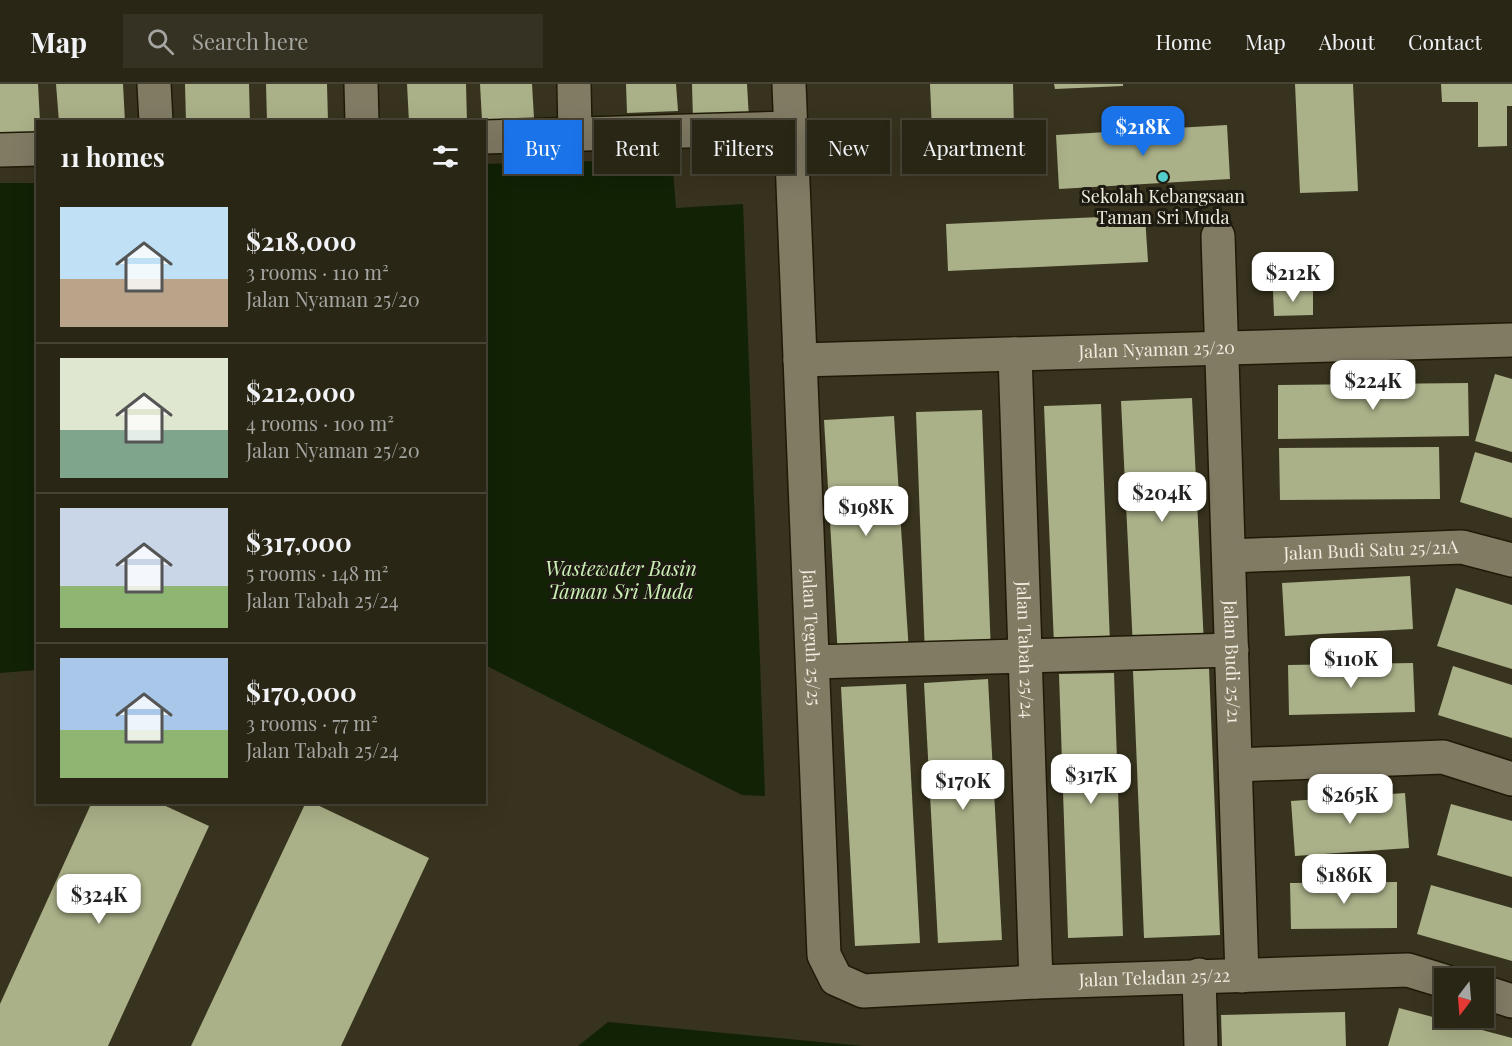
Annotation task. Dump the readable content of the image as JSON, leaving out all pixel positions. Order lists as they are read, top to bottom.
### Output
{
  "streets": {
    "street": [
      "Jalan Nyaman 25/20",
      "Jalan Budi Satu 25/21A",
      "Jalan Teguh 25/25",
      "Jalan Tabah 25/24",
      "Jalan Budi 25/21",
      "Jalan Teladan 25/22"
    ]
  },
  "crossings": [
    ["Jalan Nyaman 25/20", "Jalan Teguh 25/25"],
    ["Jalan Nyaman 25/20", "Jalan Tabah 25/24"],
    ["Jalan Nyaman 25/20", "Jalan Budi 25/21"],
    ["Jalan Budi Satu 25/21A", "Jalan Budi 25/21"],
    ["Jalan Teguh 25/25", "Jalan Teladan 25/22"],
    ["Jalan Tabah 25/24", "Jalan Teladan 25/22"],
    ["Jalan Budi 25/21", "Jalan Teladan 25/22"]
  ],
  "water": ["Wastewater Basin Taman Sri Muda"],
  "places": ["Sekolah Kebangsaan Taman Sri Muda"],
  "north": "bottom",
  "page": {
    "header": "Map",
    "search": "Search here",
    "nav": [
      "Home",
      "Map",
      "About",
      "Contact"
    ],
    "price": [
      "$218K",
      "$212K",
      "$224K",
      "$204K",
      "$198K",
      "$110K",
      "$317K",
      "$170K",
      "$265K",
      "$186K",
      "$324K"
    ],
    "chip": [
      "Buy",
      "Rent",
      "Filters",
      "New",
      "Apartment"
    ],
    "heading": "11 homes",
    "list": [
      {
        "name": "$218,000",
        "note": "3 rooms · 110 m² · Jalan Nyaman 25/20"
      },
      {
        "name": "$212,000",
        "note": "4 rooms · 100 m² · Jalan Nyaman 25/20"
      },
      {
        "name": "$317,000",
        "note": "5 rooms · 148 m² · Jalan Tabah 25/24"
      },
      {
        "name": "$170,000",
        "note": "3 rooms · 77 m² · Jalan Tabah 25/24"
      }
    ]
  }
}
